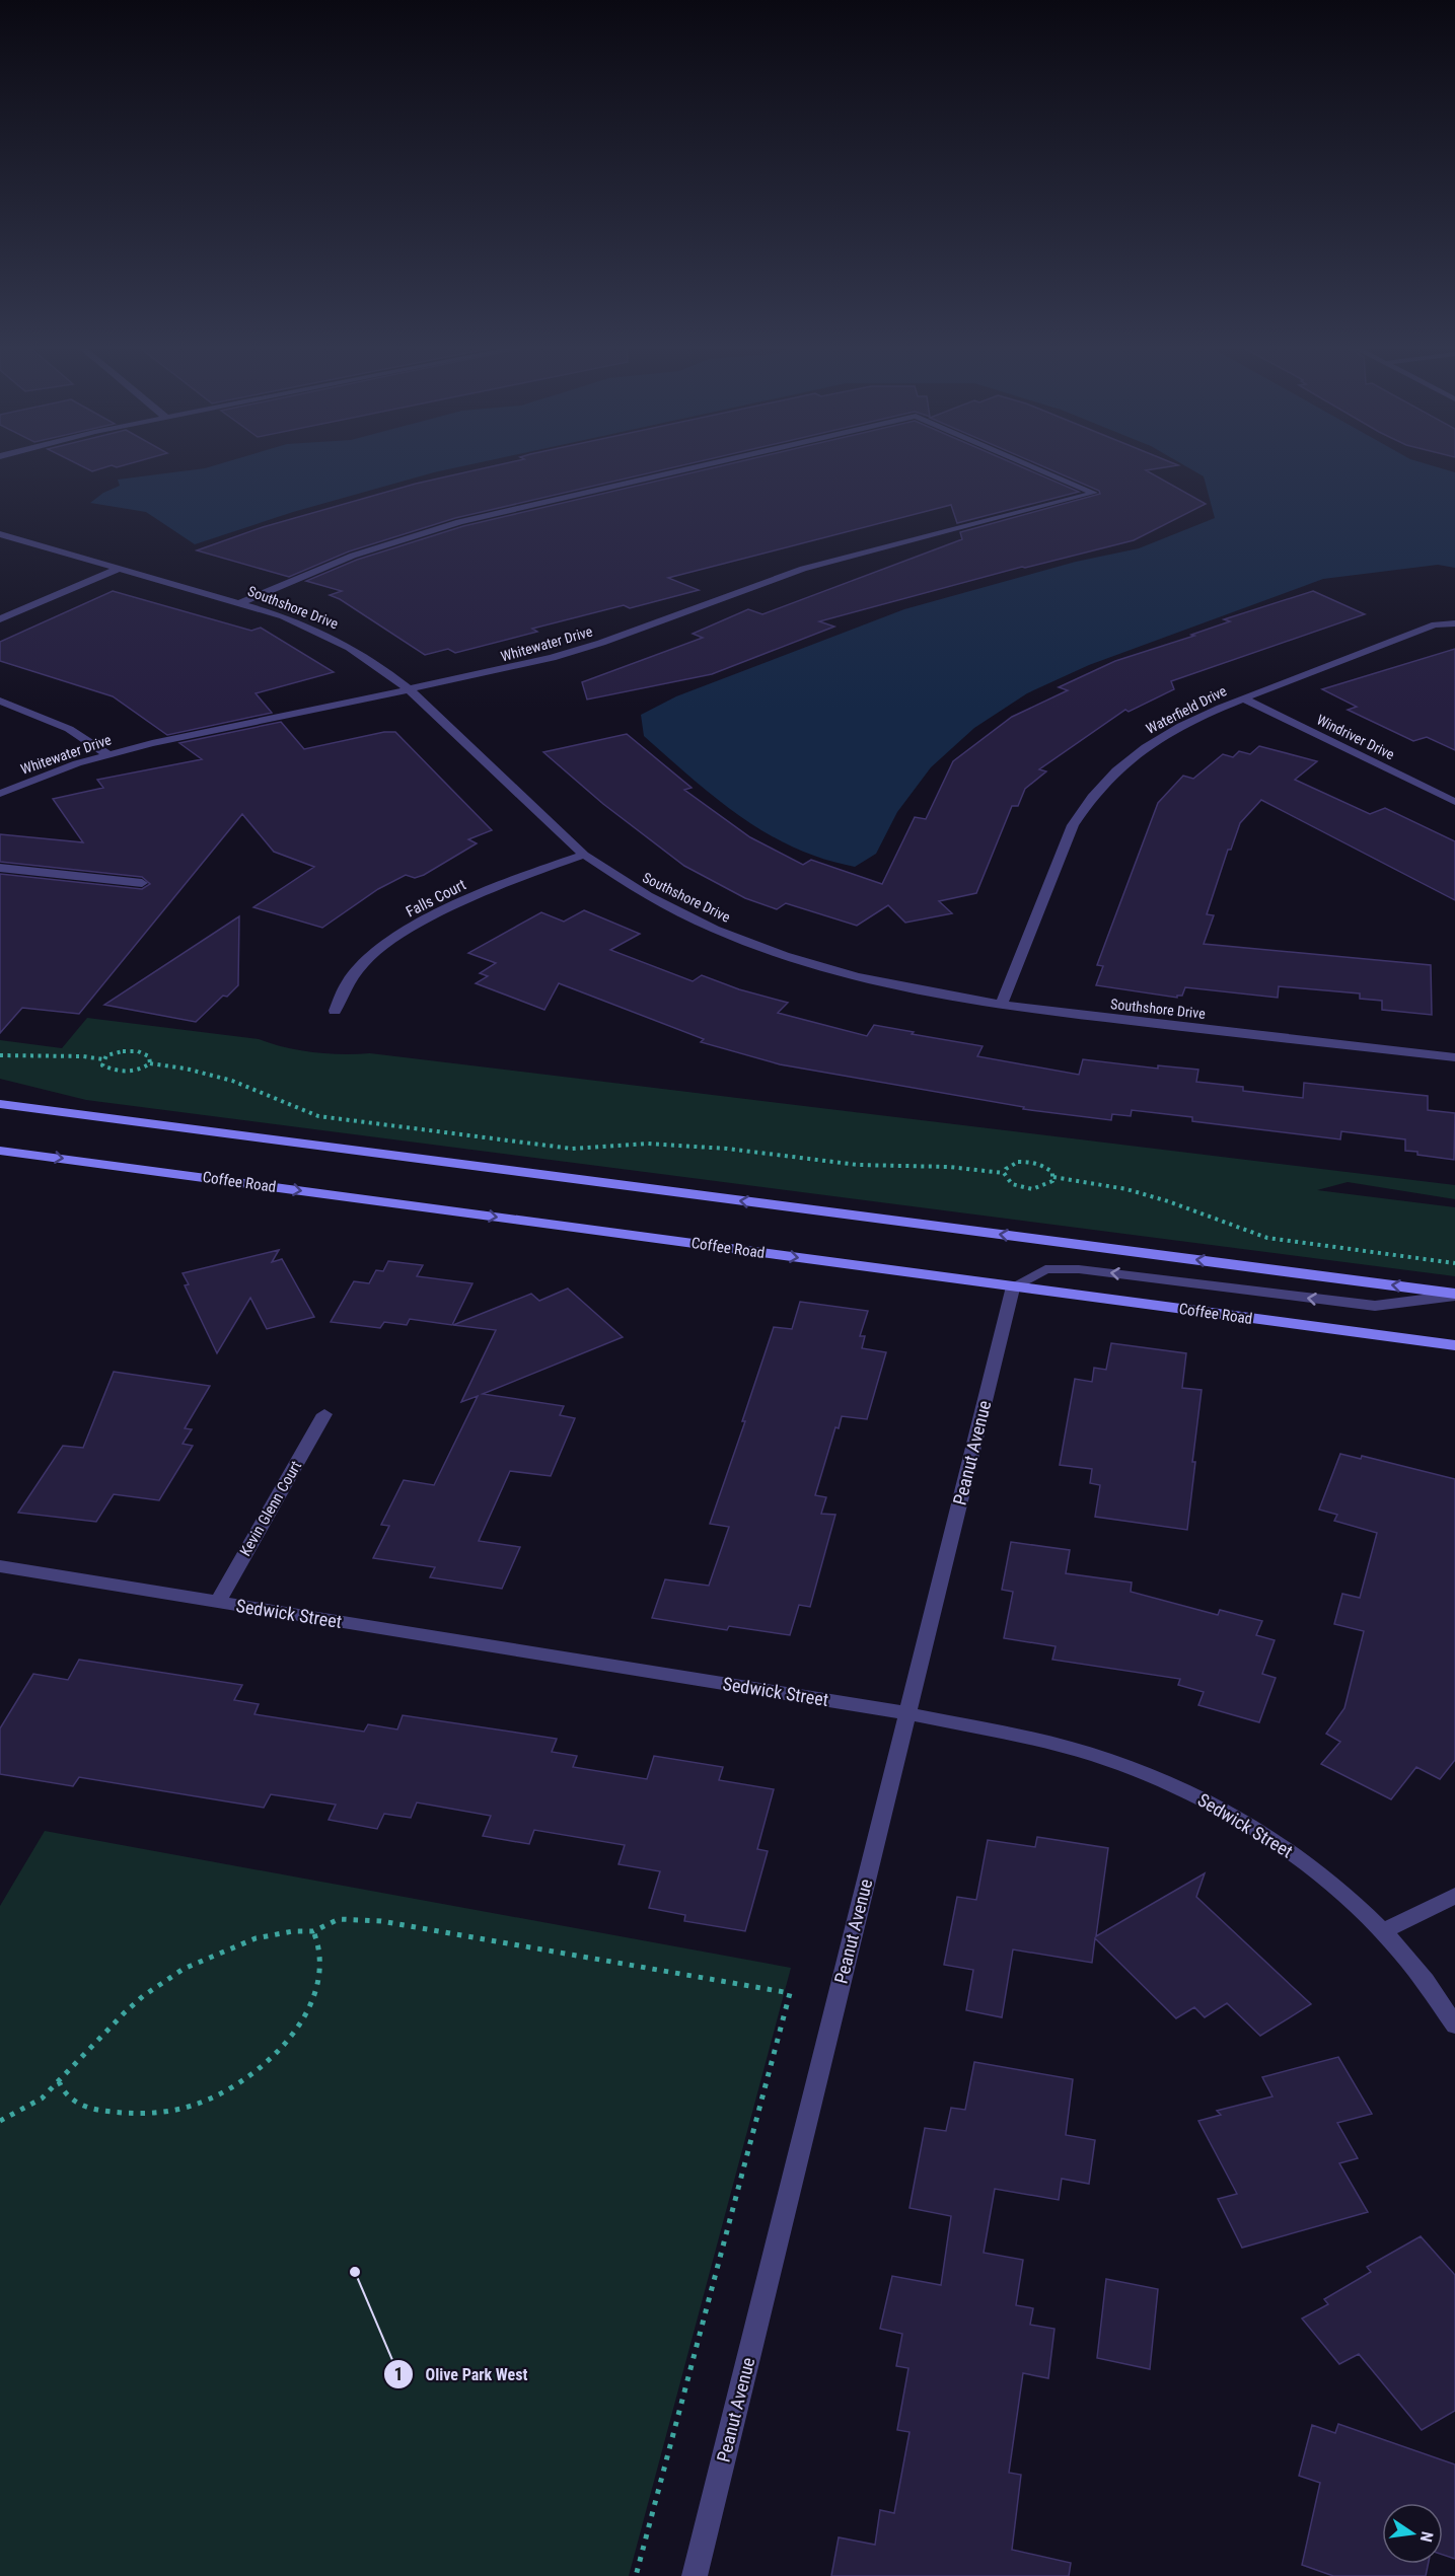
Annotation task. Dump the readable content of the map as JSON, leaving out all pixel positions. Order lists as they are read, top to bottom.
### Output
{
  "streets": {
    "main road": ["Coffee Road"],
    "street": [
      "Southshore Drive",
      "Whitewater Drive",
      "Waterfield Drive",
      "Windriver Drive",
      "Falls Court",
      "Peanut Avenue",
      "Kevin Glenn Court",
      "Sedwick Street"
    ]
  },
  "crossings": [
    ["Southshore Drive", "Whitewater Drive"],
    ["Southshore Drive", "Waterfield Drive"],
    ["Southshore Drive", "Falls Court"],
    ["Waterfield Drive", "Windriver Drive"],
    ["Coffee Road", "Peanut Avenue"],
    ["Peanut Avenue", "Sedwick Street"],
    ["Kevin Glenn Court", "Sedwick Street"]
  ],
  "places": ["Olive Park West"],
  "north": "right"
}
